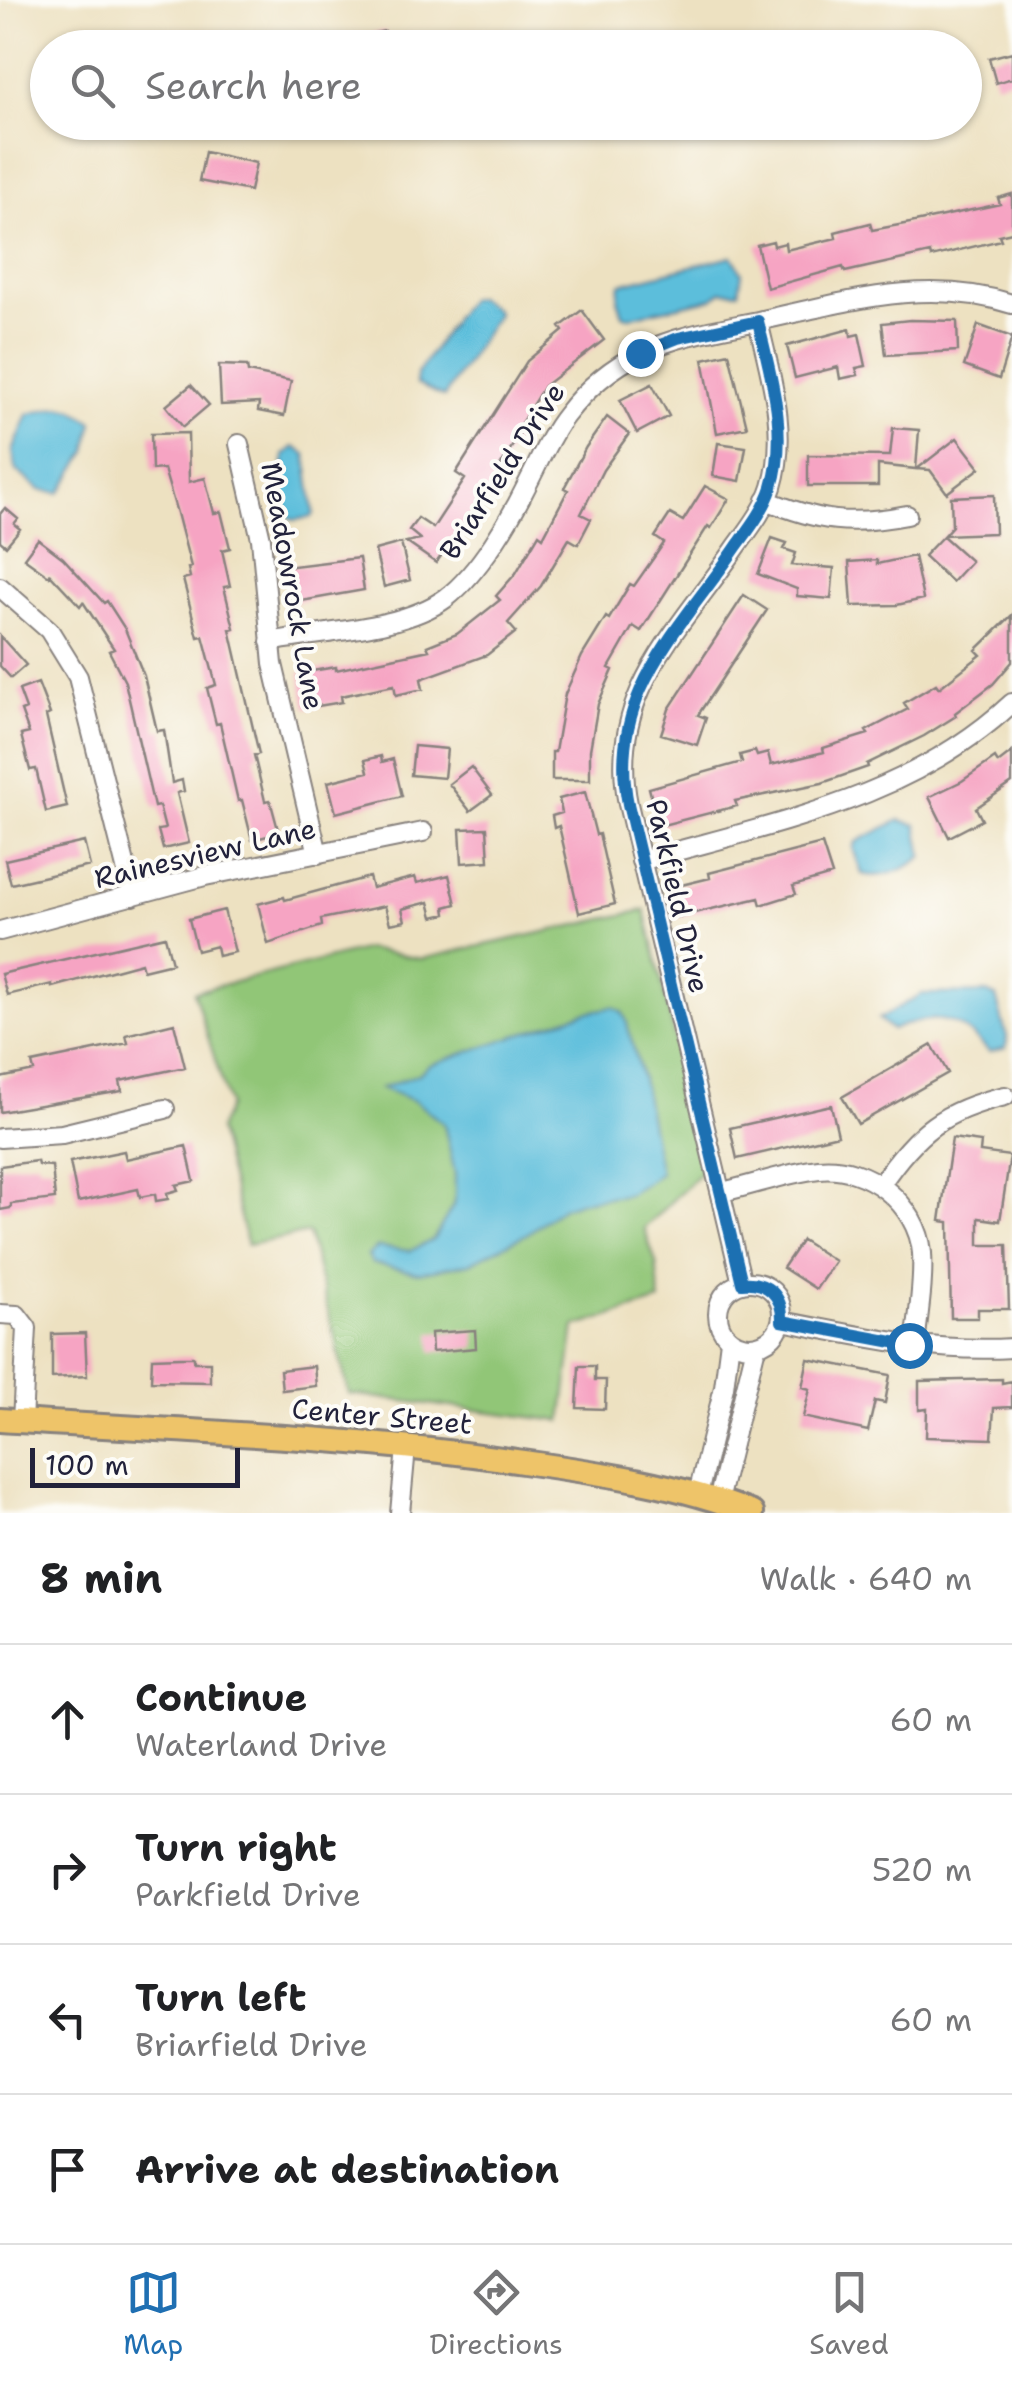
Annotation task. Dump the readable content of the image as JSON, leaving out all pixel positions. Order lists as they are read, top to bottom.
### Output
{
  "streets": {
    "main road": ["Center Street"],
    "street": [
      "Briarfield Drive",
      "Meadowrock Lane",
      "Rainesview Lane",
      "Parkfield Drive"
    ]
  },
  "crossings": [
    ["Briarfield Drive", "Meadowrock Lane"],
    ["Briarfield Drive", "Parkfield Drive"],
    ["Meadowrock Lane", "Rainesview Lane"]
  ],
  "scale_bar": "100 m",
  "page": {
    "search": "Search here",
    "scale": "100 m",
    "heading": ["8 min", "Walk · 640 m"],
    "list": [
      ["Continue", "Waterland Drive", "60 m"],
      ["Turn right", "Parkfield Drive", "520 m"],
      ["Turn left", "Briarfield Drive", "60 m"],
      "Arrive at destination"
    ],
    "nav": ["Map", "Directions", "Saved"]
  }
}
